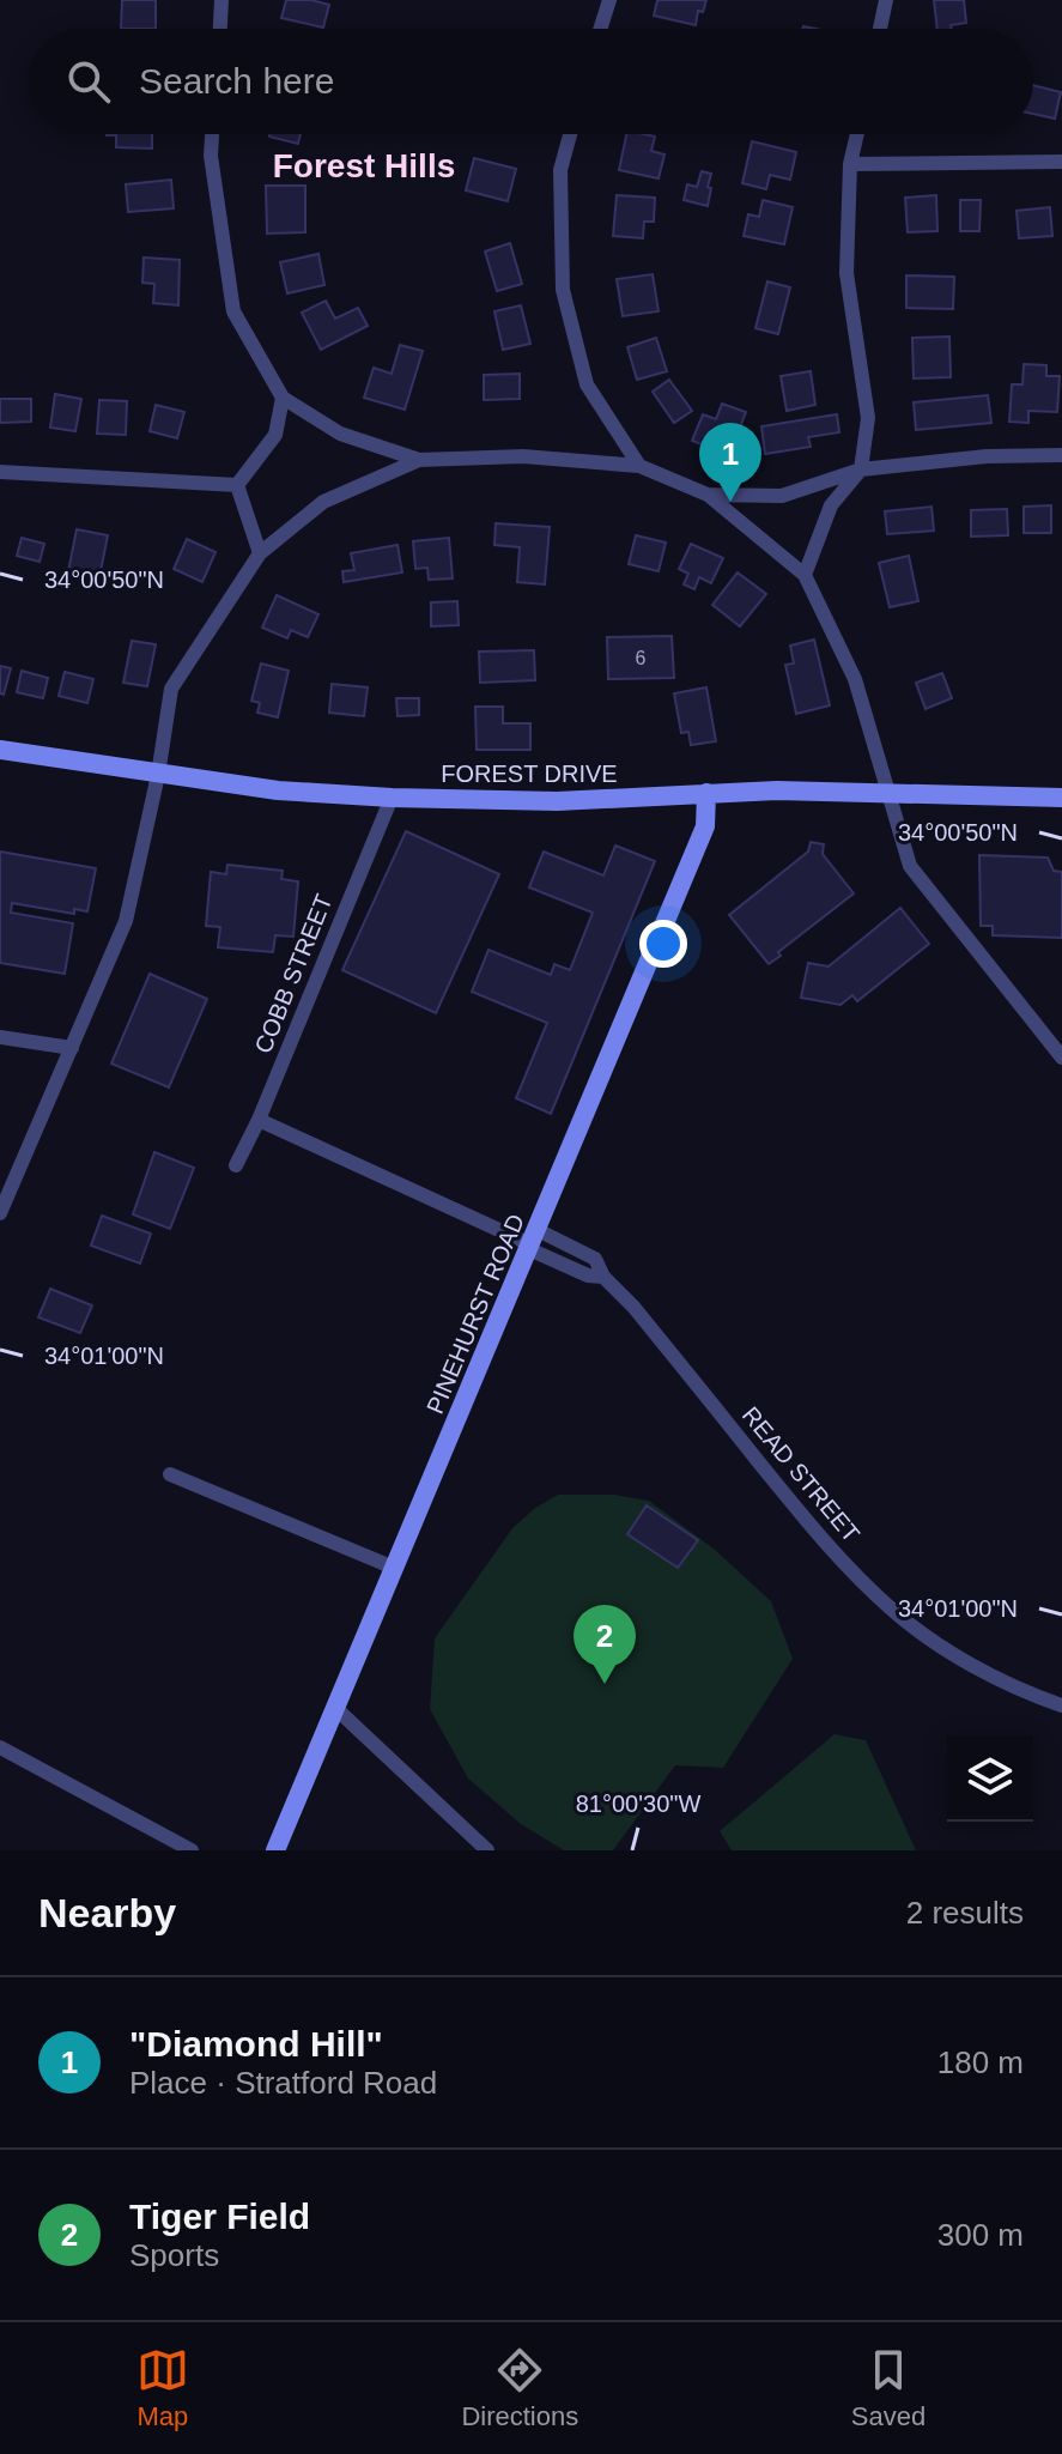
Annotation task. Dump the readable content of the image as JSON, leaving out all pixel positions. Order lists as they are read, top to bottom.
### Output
{
  "streets": {
    "street": [
      "FOREST DRIVE",
      "COBB STREET",
      "PINEHURST ROAD",
      "READ STREET"
    ]
  },
  "crossings": [
    ["FOREST DRIVE", "COBB STREET"],
    ["FOREST DRIVE", "PINEHURST ROAD"],
    ["COBB STREET", "READ STREET"],
    ["PINEHURST ROAD", "READ STREET"]
  ],
  "districts": ["Forest Hills"],
  "house_numbers": ["6"],
  "page": {
    "search": "Search here",
    "pins": ["1", "2"],
    "heading": ["Nearby", "2 results"],
    "list": [
      {
        "mark": "1",
        "name": "\"Diamond Hill\"",
        "note": "Place · Stratford Road",
        "value": "180 m"
      },
      {
        "mark": "2",
        "name": "Tiger Field",
        "note": "Sports",
        "value": "300 m"
      }
    ],
    "nav": ["Map", "Directions", "Saved"]
  },
  "coordinates": ["34°00'50\"N", "34°01'00\"N", "81°00'30\"W"]
}
